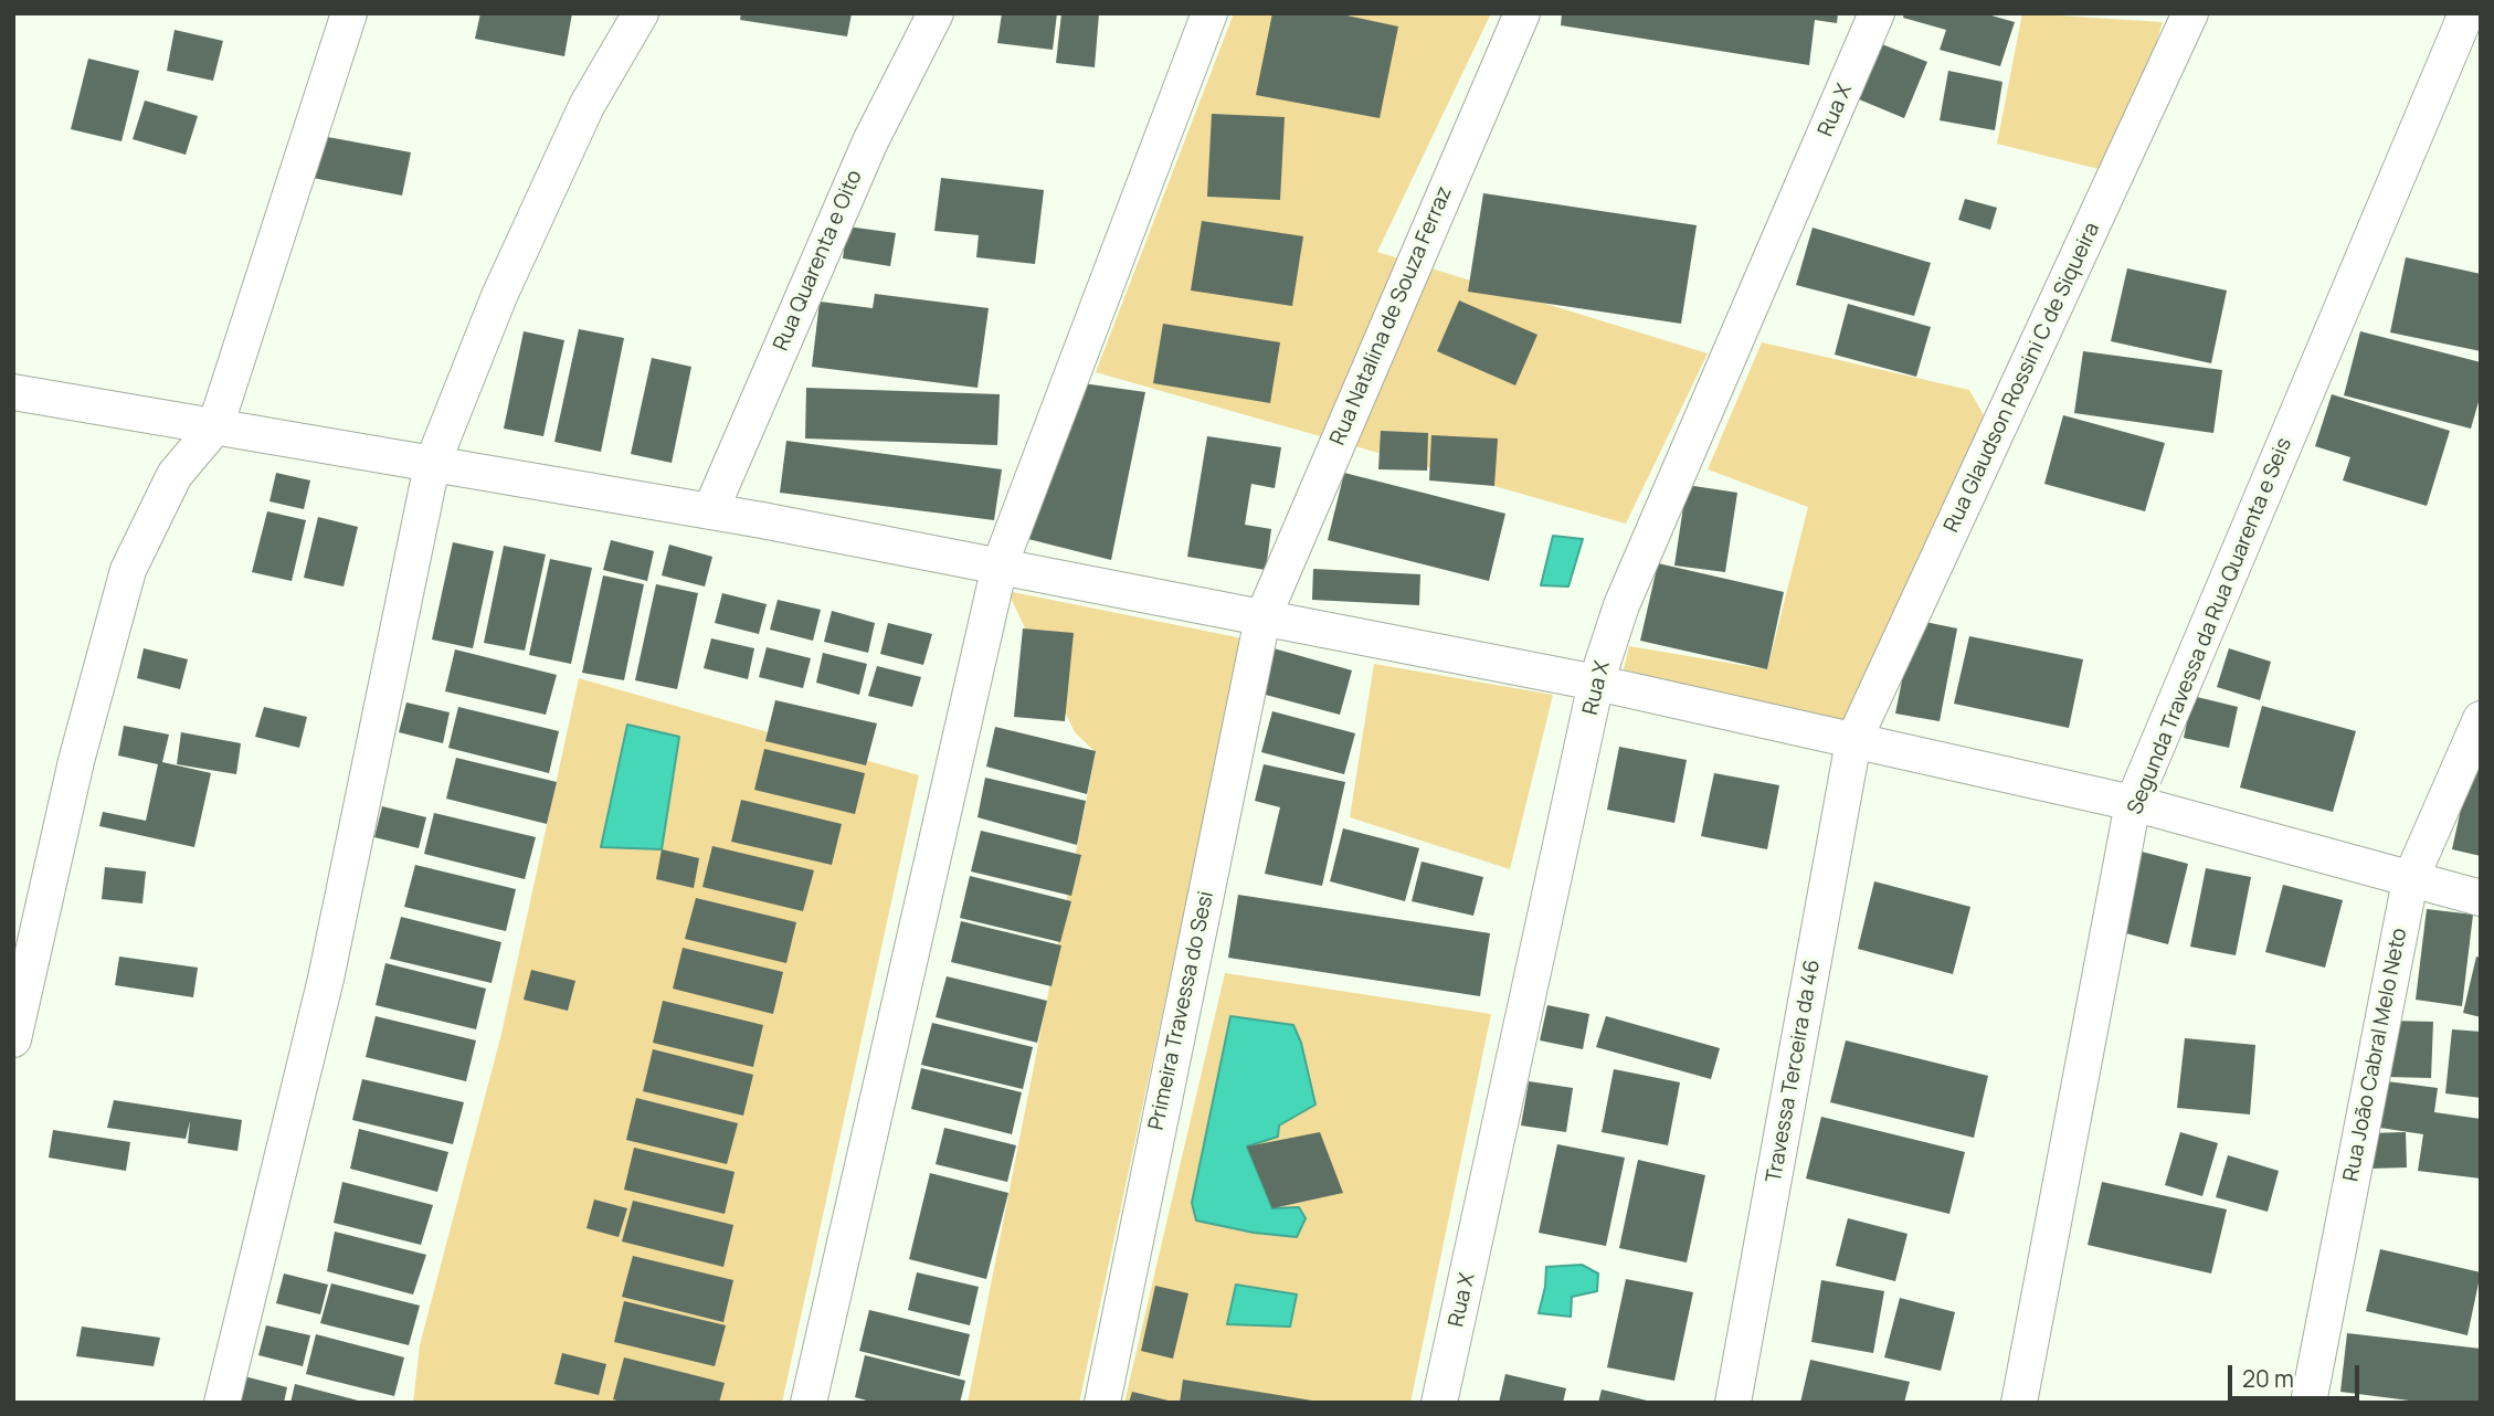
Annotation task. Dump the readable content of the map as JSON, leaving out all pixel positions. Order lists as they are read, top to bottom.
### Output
{
  "streets": {
    "street": [
      "Rua X",
      "Rua Quarenta e Oito",
      "Rua Natalina de Souza Ferraz",
      "Rua Glaudson Rossini C de Siqueira",
      "Segunda Travessa da Rua Quarenta e Seis",
      "Primeira Travessa do Sesi",
      "Rua João Cabral Melo Neto",
      "Travessa Terceira da 46"
    ]
  },
  "crossings": [
    ["Rua Natalina de Souza Ferraz", "Primeira Travessa do Sesi"],
    ["Rua Glaudson Rossini C de Siqueira", "Travessa Terceira da 46"]
  ],
  "scale_bar": "20 m"
}
